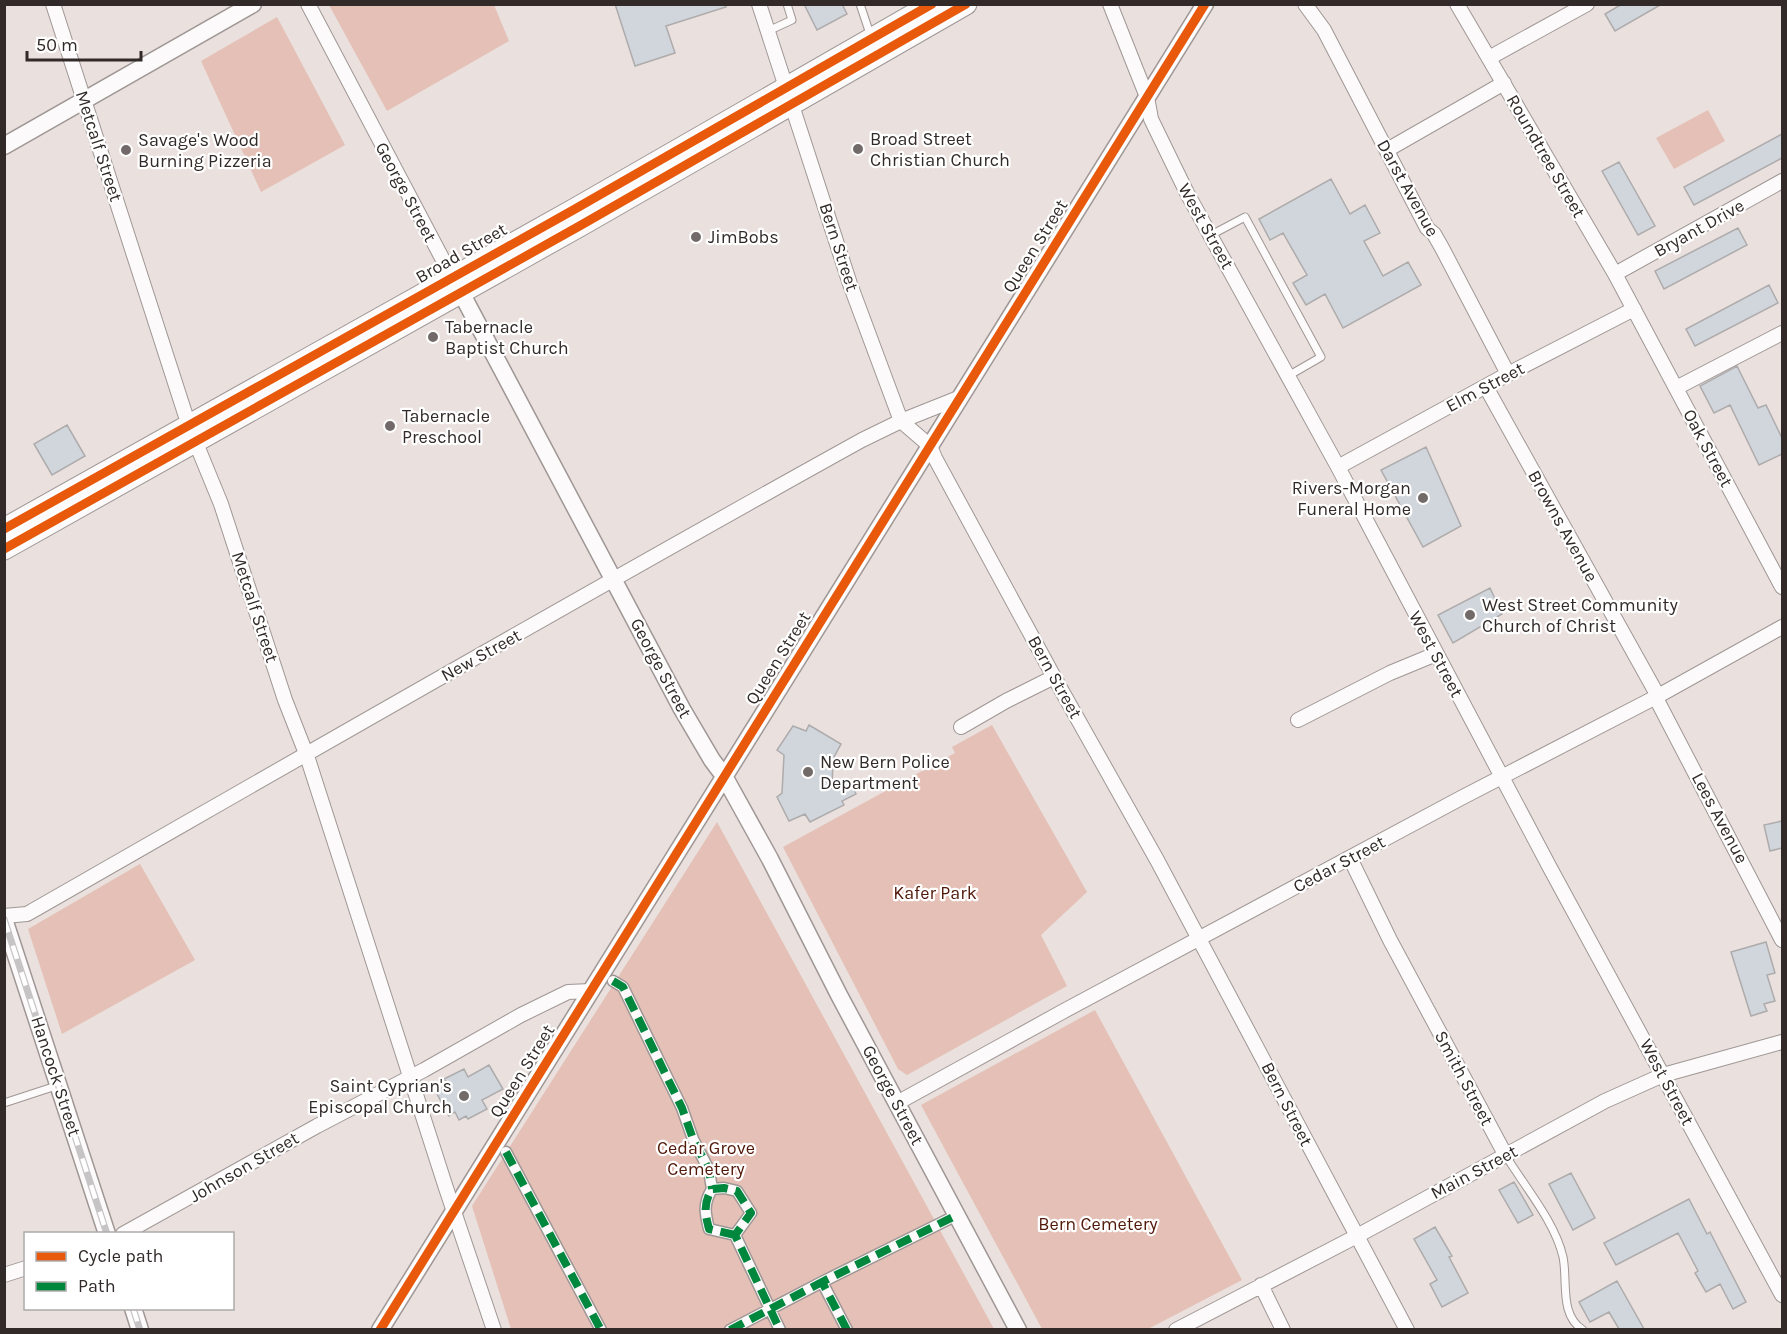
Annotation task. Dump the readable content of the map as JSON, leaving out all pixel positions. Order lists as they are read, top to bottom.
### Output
{
  "streets": {
    "main road": ["Broad Street"],
    "street": [
      "Metcalf Street",
      "Roundtree Street",
      "Darst Avenue",
      "George Street",
      "West Street",
      "Bryant Drive",
      "Queen Street",
      "Bern Street",
      "Elm Street",
      "Oak Street",
      "Browns Avenue",
      "New Street",
      "Lees Avenue",
      "Cedar Street",
      "Hancock Street",
      "Smith Street",
      "Johnson Street",
      "Main Street"
    ]
  },
  "crossings": [
    ["Metcalf Street", "Queen Street"],
    ["Metcalf Street", "Broad Street"],
    ["Metcalf Street", "New Street"],
    ["Metcalf Street", "Johnson Street"],
    ["Roundtree Street", "Bryant Drive"],
    ["Roundtree Street", "Elm Street"],
    ["Roundtree Street", "Oak Street"],
    ["Darst Avenue", "Elm Street"],
    ["George Street", "Queen Street"],
    ["George Street", "Broad Street"],
    ["George Street", "New Street"],
    ["George Street", "Cedar Street"],
    ["West Street", "Queen Street"],
    ["West Street", "Elm Street"],
    ["West Street", "Cedar Street"],
    ["West Street", "Main Street"],
    ["Queen Street", "Bern Street"],
    ["Queen Street", "New Street"],
    ["Queen Street", "Johnson Street"],
    ["Bern Street", "Broad Street"],
    ["Bern Street", "New Street"],
    ["Bern Street", "Cedar Street"],
    ["Bern Street", "Main Street"],
    ["Elm Street", "Oak Street"],
    ["Elm Street", "Browns Avenue"],
    ["Browns Avenue", "Lees Avenue"],
    ["Browns Avenue", "Cedar Street"],
    ["New Street", "Hancock Street"],
    ["Lees Avenue", "Cedar Street"],
    ["Cedar Street", "Smith Street"],
    ["Smith Street", "Main Street"]
  ],
  "parks": ["Kafer Park", "Cedar Grove Cemetery", "Bern Cemetery"],
  "places": [
    "Broad Street Christian Church",
    "Savage's Wood Burning Pizzeria",
    "JimBobs",
    "Tabernacle Baptist Church",
    "Tabernacle Preschool",
    "Rivers-Morgan Funeral Home",
    "West Street Community Church of Christ",
    "New Bern Police Department",
    "Saint Cyprian's Episcopal Church"
  ],
  "legend": ["Cycle path", "Path"],
  "scale_bar": "50 m"
}
